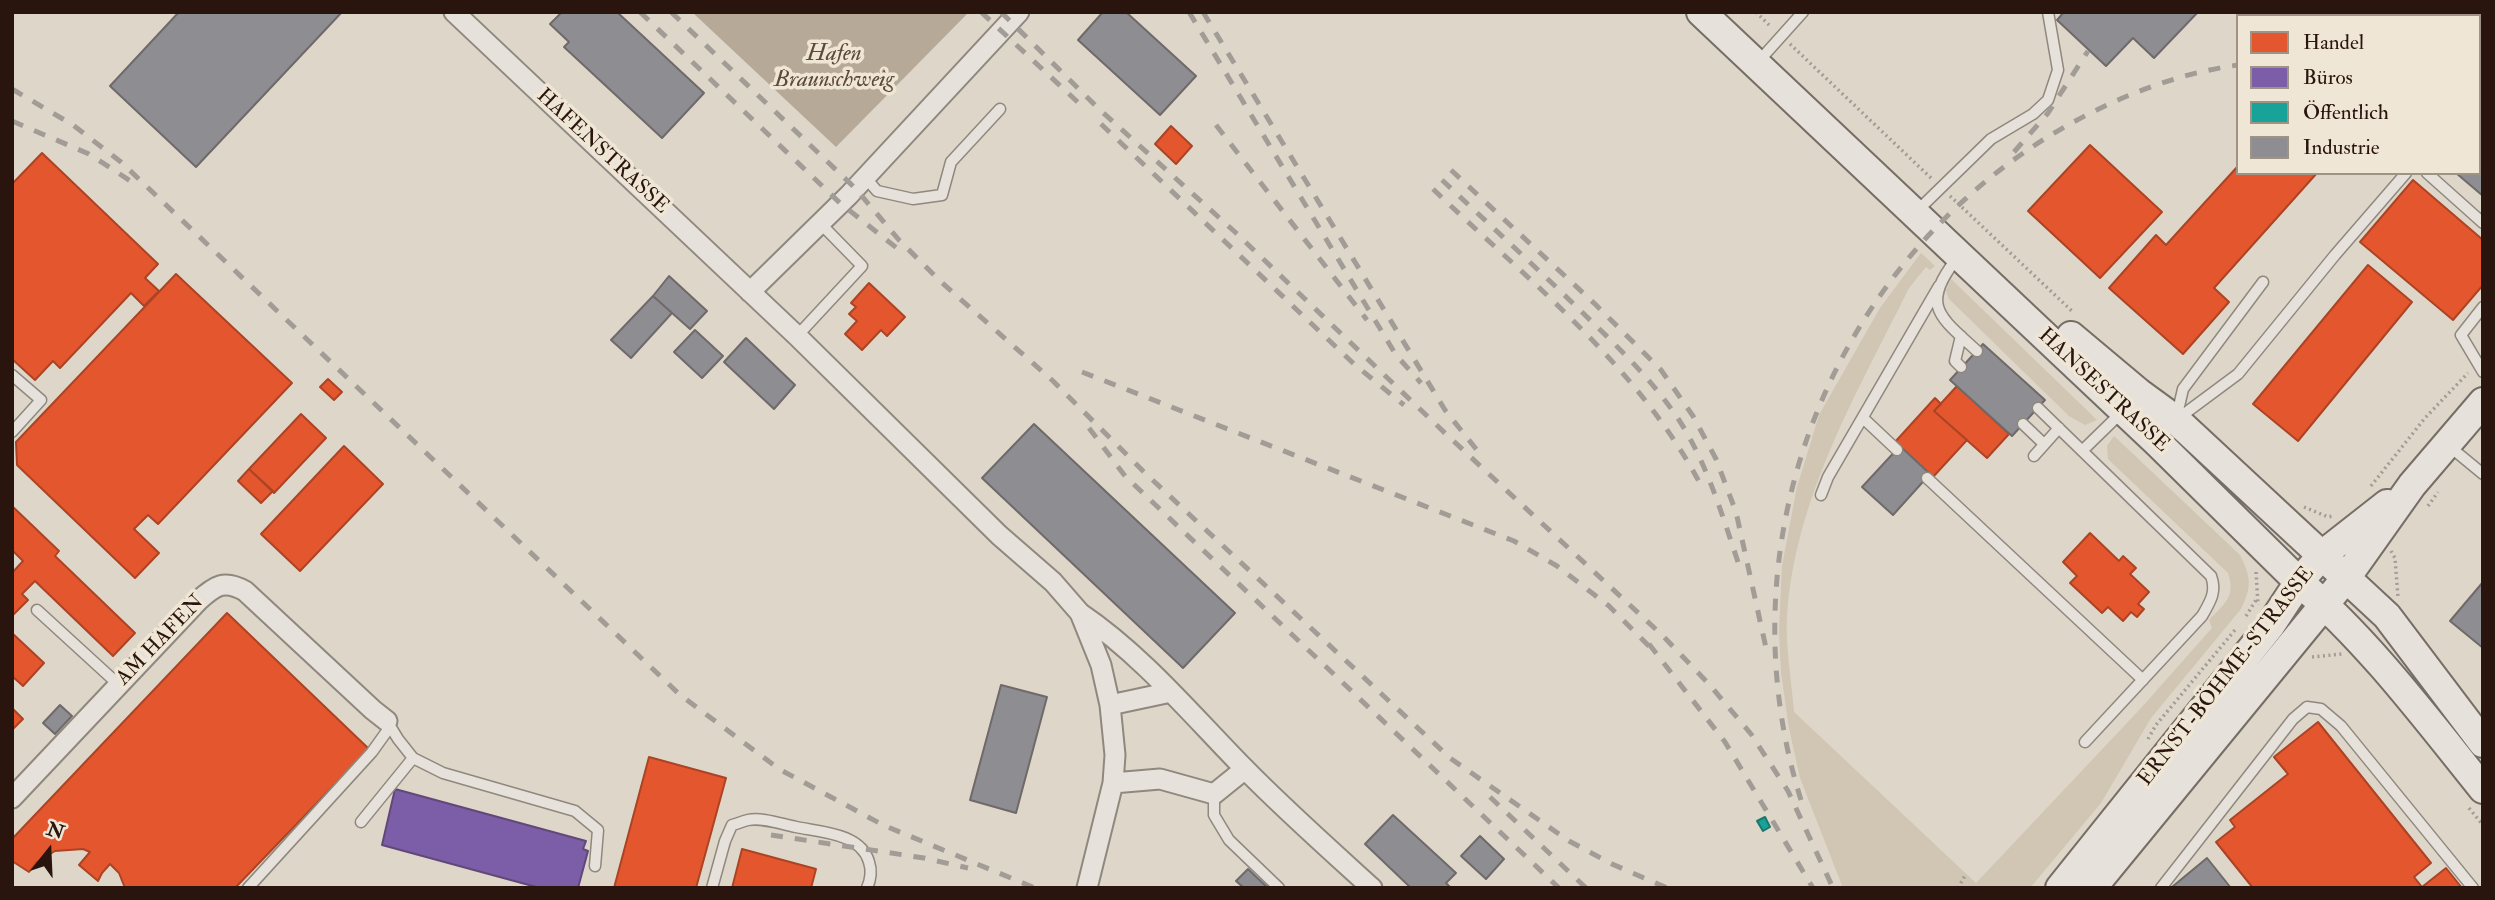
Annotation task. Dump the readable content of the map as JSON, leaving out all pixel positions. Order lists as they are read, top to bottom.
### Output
{
  "streets": {
    "main road": ["HANSESTRASSE", "ERNST-BÖHME-STRASSE"],
    "street": ["HAFENSTRASSE", "AM HAFEN"]
  },
  "crossings": [
    ["HANSESTRASSE", "ERNST-BÖHME-STRASSE"]
  ],
  "water": ["Hafen Braunschweig"],
  "legend": [
    "Handel",
    "Büros",
    "Öffentlich",
    "Industrie"
  ],
  "north": "top"
}
